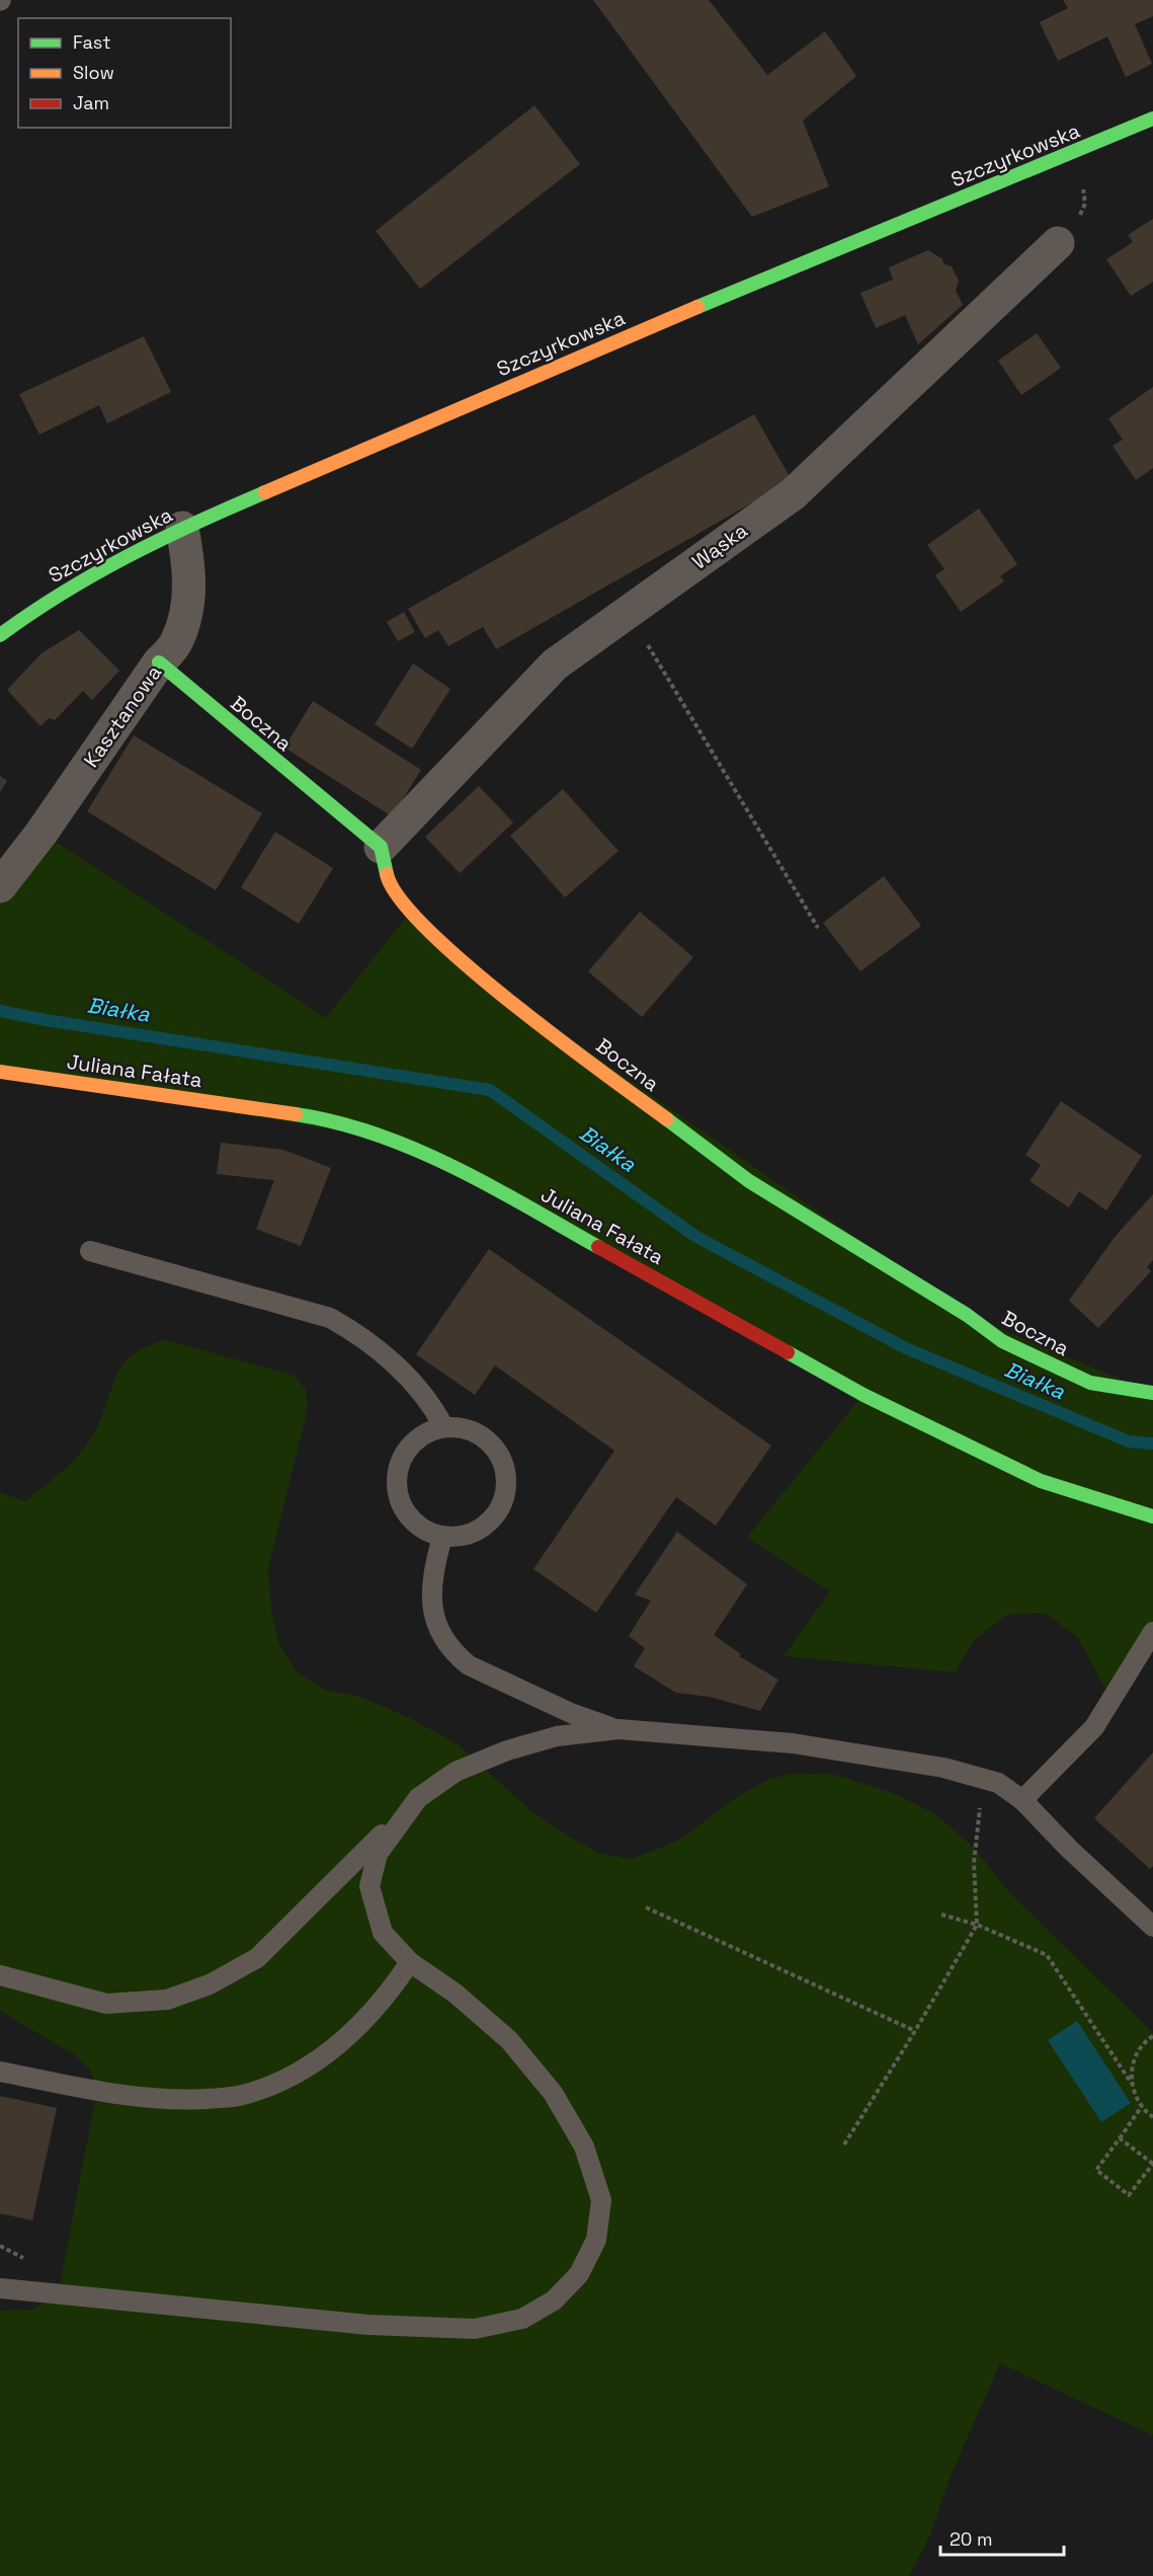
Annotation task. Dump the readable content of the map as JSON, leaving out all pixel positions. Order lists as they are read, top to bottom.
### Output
{
  "streets": {
    "street": [
      "Szczyrkowska",
      "Wąska",
      "Kasztanowa",
      "Boczna",
      "Juliana Fałata"
    ]
  },
  "crossings": [
    ["Szczyrkowska", "Kasztanowa"],
    ["Wąska", "Boczna"],
    ["Kasztanowa", "Boczna"]
  ],
  "water": ["Białka"],
  "legend": ["Fast", "Slow", "Jam"],
  "scale_bar": "20 m"
}
